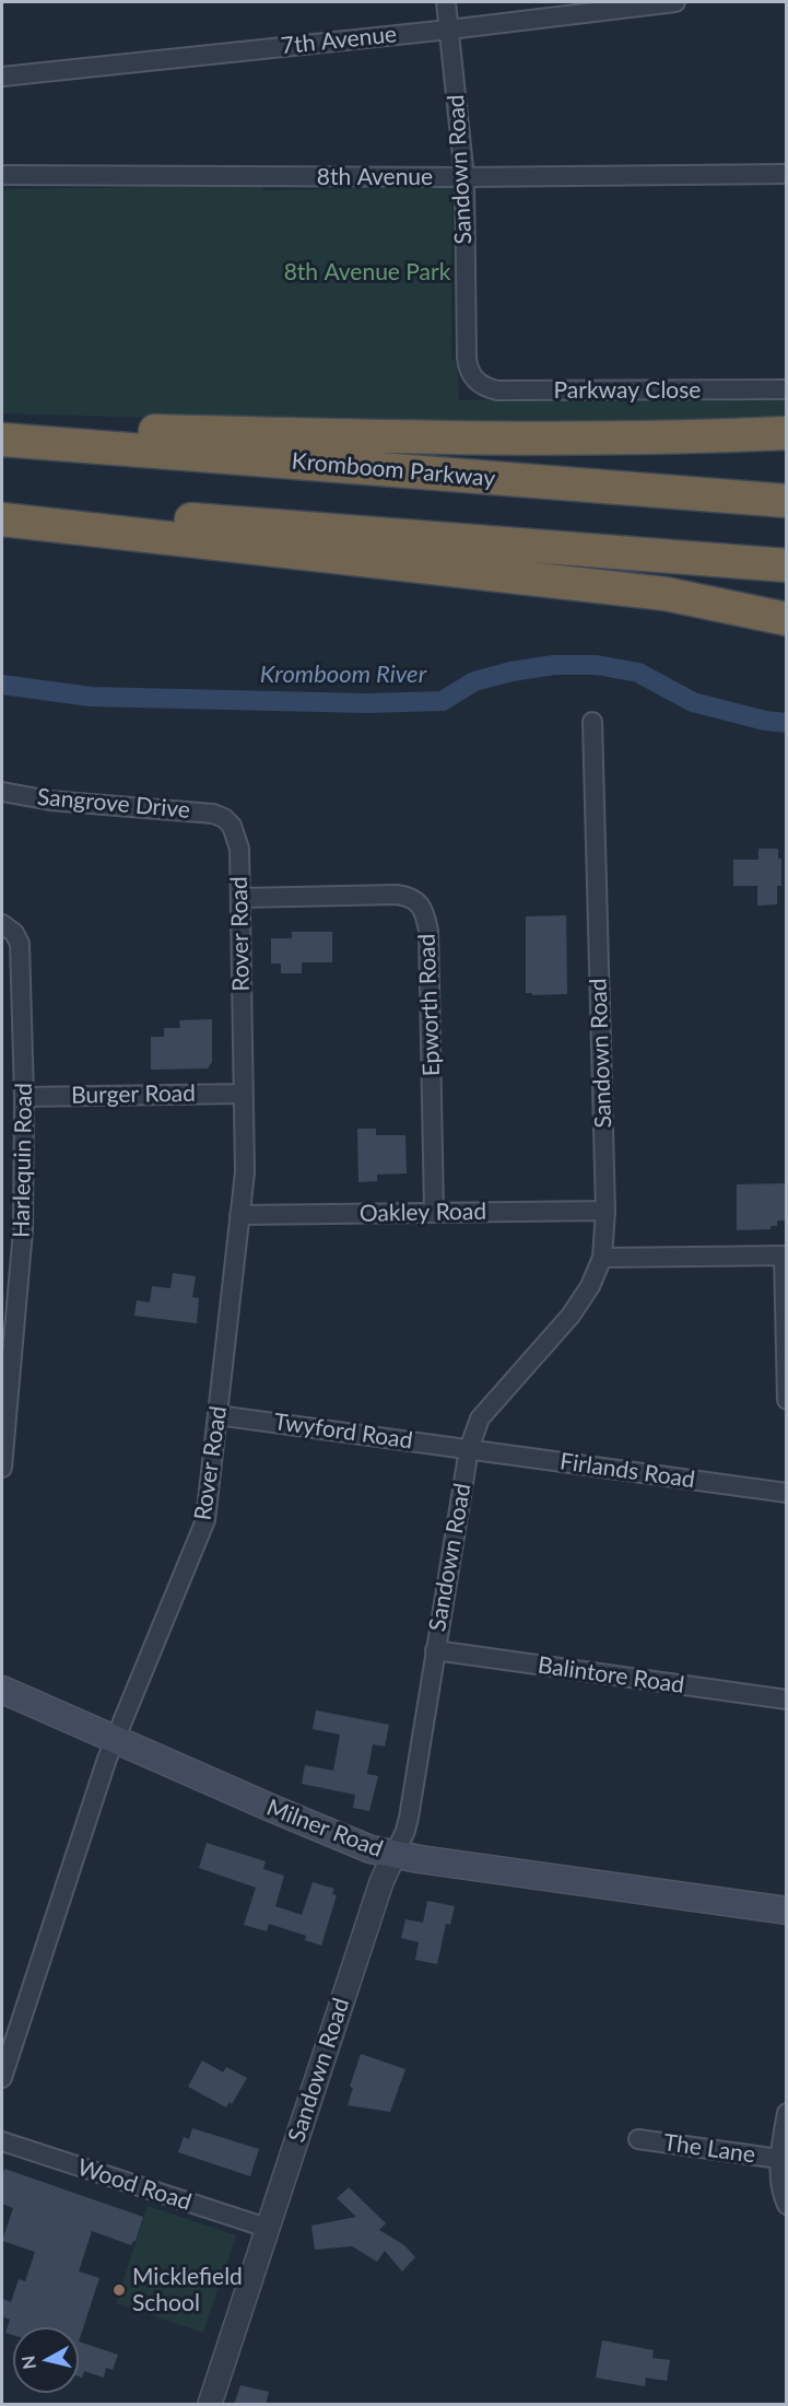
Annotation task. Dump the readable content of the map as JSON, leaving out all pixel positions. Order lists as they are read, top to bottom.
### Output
{
  "streets": {
    "highway": ["Kromboom Parkway"],
    "main road": ["Milner Road"],
    "street": [
      "7th Avenue",
      "Sandown Road",
      "8th Avenue",
      "Parkway Close",
      "Sangrove Drive",
      "Rover Road",
      "Epworth Road",
      "Burger Road",
      "Harlequin Road",
      "Oakley Road",
      "Twyford Road",
      "Firlands Road",
      "Balintore Road",
      "The Lane",
      "Wood Road"
    ]
  },
  "crossings": [
    ["7th Avenue", "Sandown Road"],
    ["Sandown Road", "8th Avenue"],
    ["Sandown Road", "Parkway Close"],
    ["Sandown Road", "Oakley Road"],
    ["Sandown Road", "Twyford Road"],
    ["Sandown Road", "Firlands Road"],
    ["Sandown Road", "Balintore Road"],
    ["Sandown Road", "Milner Road"],
    ["Sandown Road", "Wood Road"],
    ["Sangrove Drive", "Rover Road"],
    ["Rover Road", "Epworth Road"],
    ["Rover Road", "Burger Road"],
    ["Rover Road", "Oakley Road"],
    ["Rover Road", "Twyford Road"],
    ["Rover Road", "Milner Road"],
    ["Epworth Road", "Oakley Road"],
    ["Burger Road", "Harlequin Road"],
    ["Twyford Road", "Firlands Road"]
  ],
  "water": ["Kromboom River"],
  "parks": ["8th Avenue Park"],
  "places": ["Micklefield School"],
  "north": "left"
}
